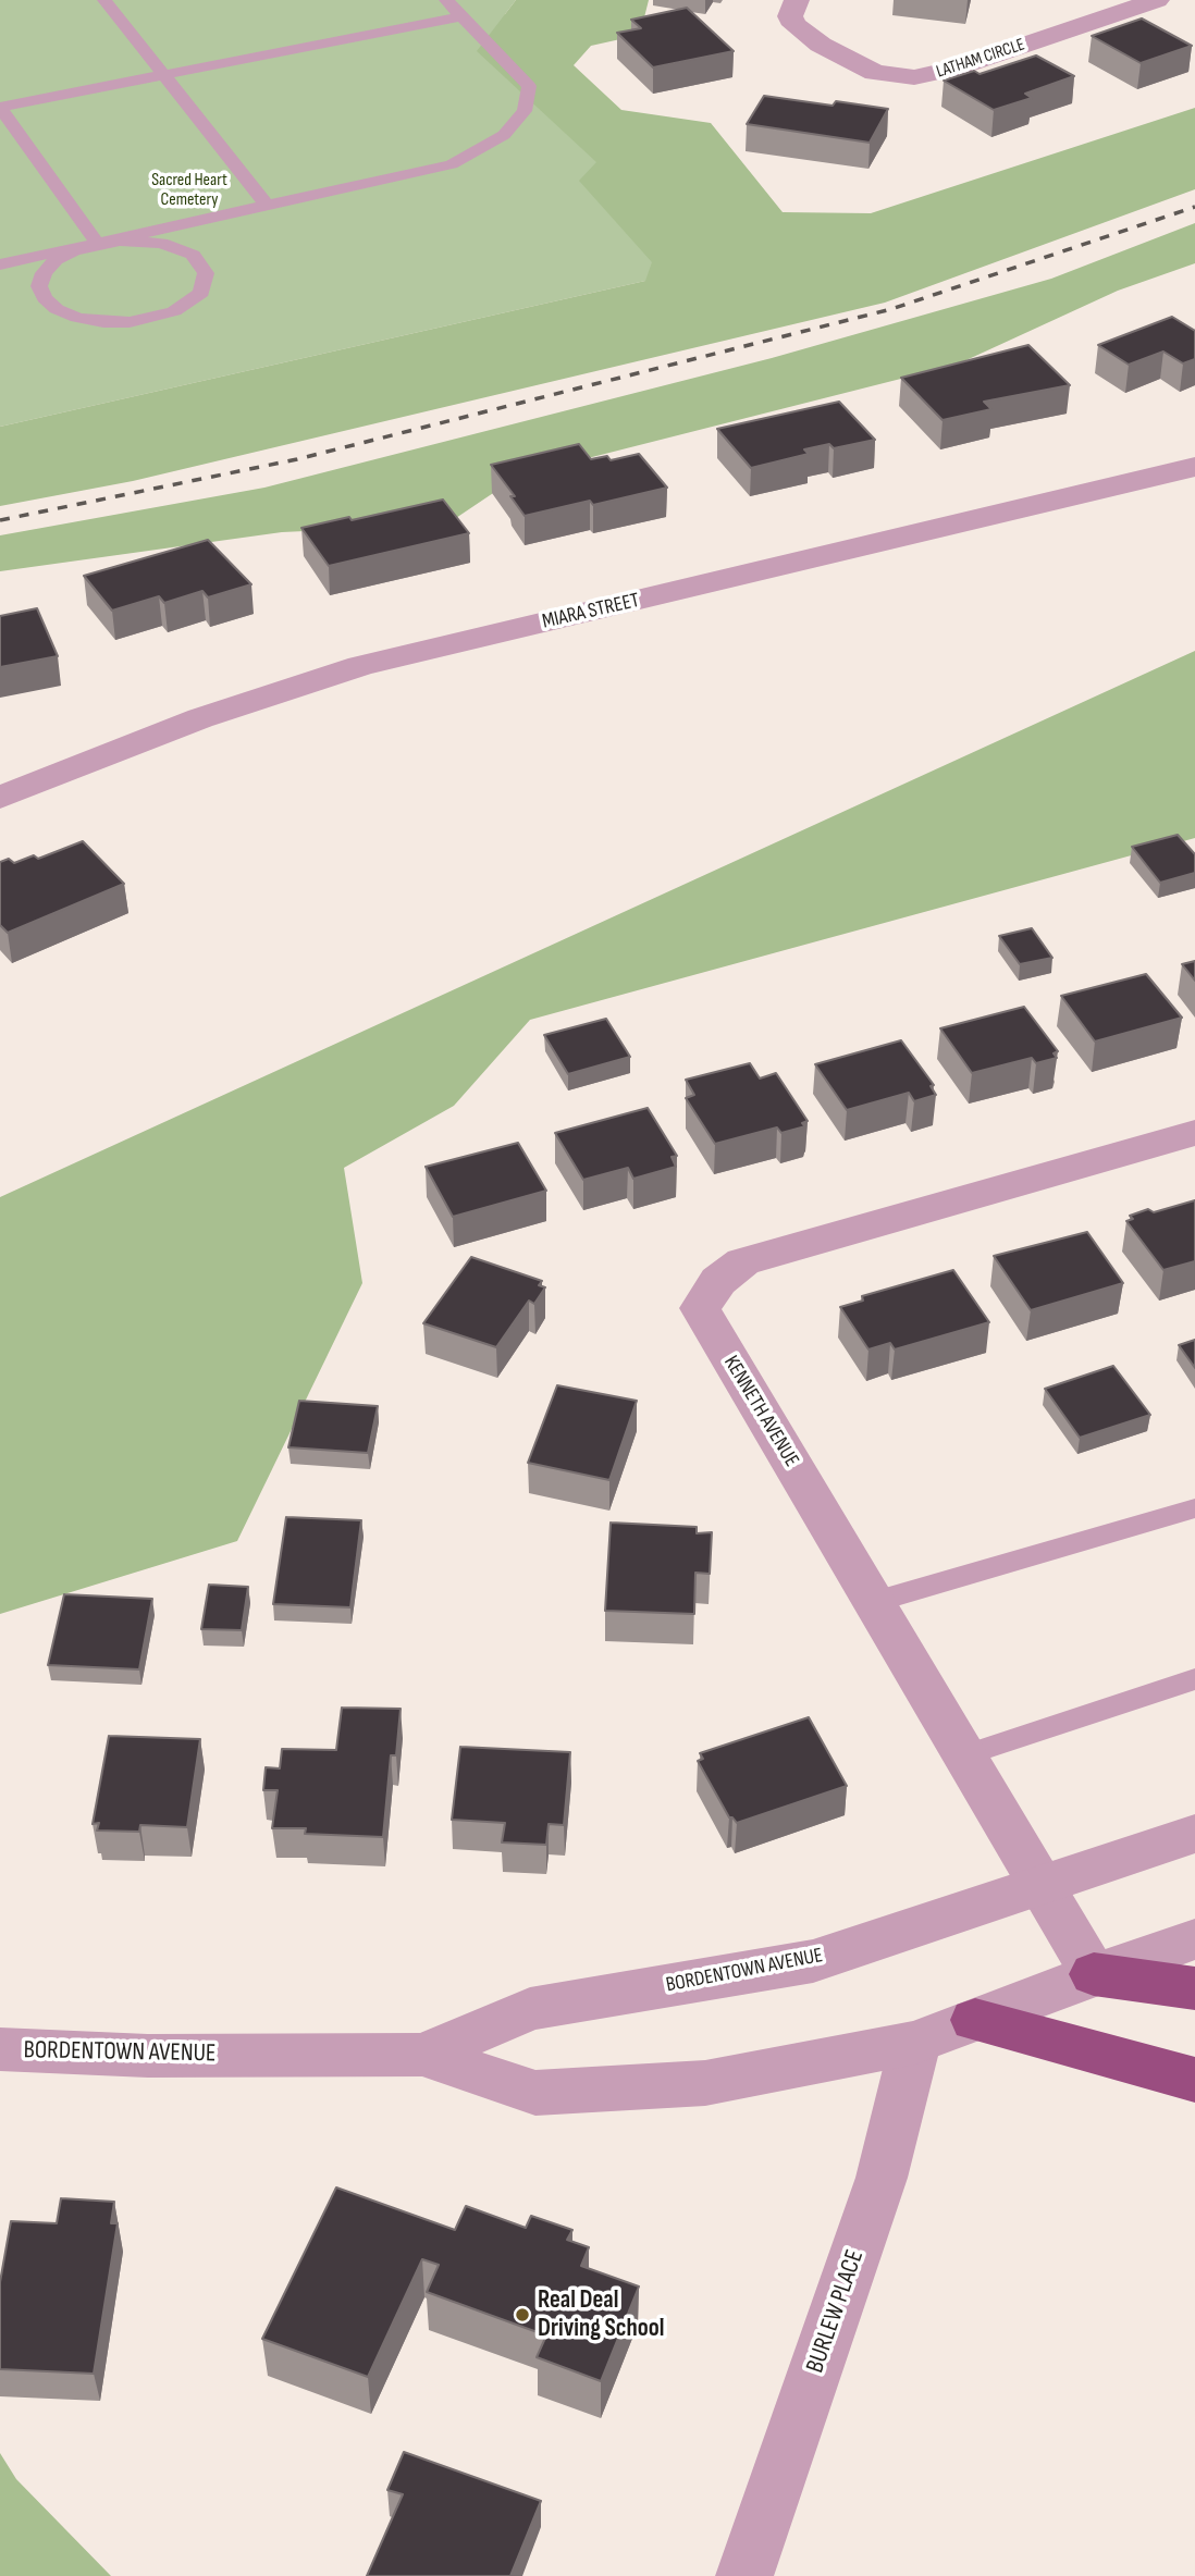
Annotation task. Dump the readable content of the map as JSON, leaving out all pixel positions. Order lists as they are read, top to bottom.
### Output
{
  "streets": {
    "street": [
      "LATHAM CIRCLE",
      "MIARA STREET",
      "KENNETH AVENUE",
      "BORDENTOWN AVENUE",
      "BURLEW PLACE"
    ]
  },
  "crossings": [
    ["KENNETH AVENUE", "BORDENTOWN AVENUE"],
    ["BORDENTOWN AVENUE", "BURLEW PLACE"]
  ],
  "parks": ["Sacred Heart Cemetery"],
  "places": ["Real Deal Driving School"]
}
